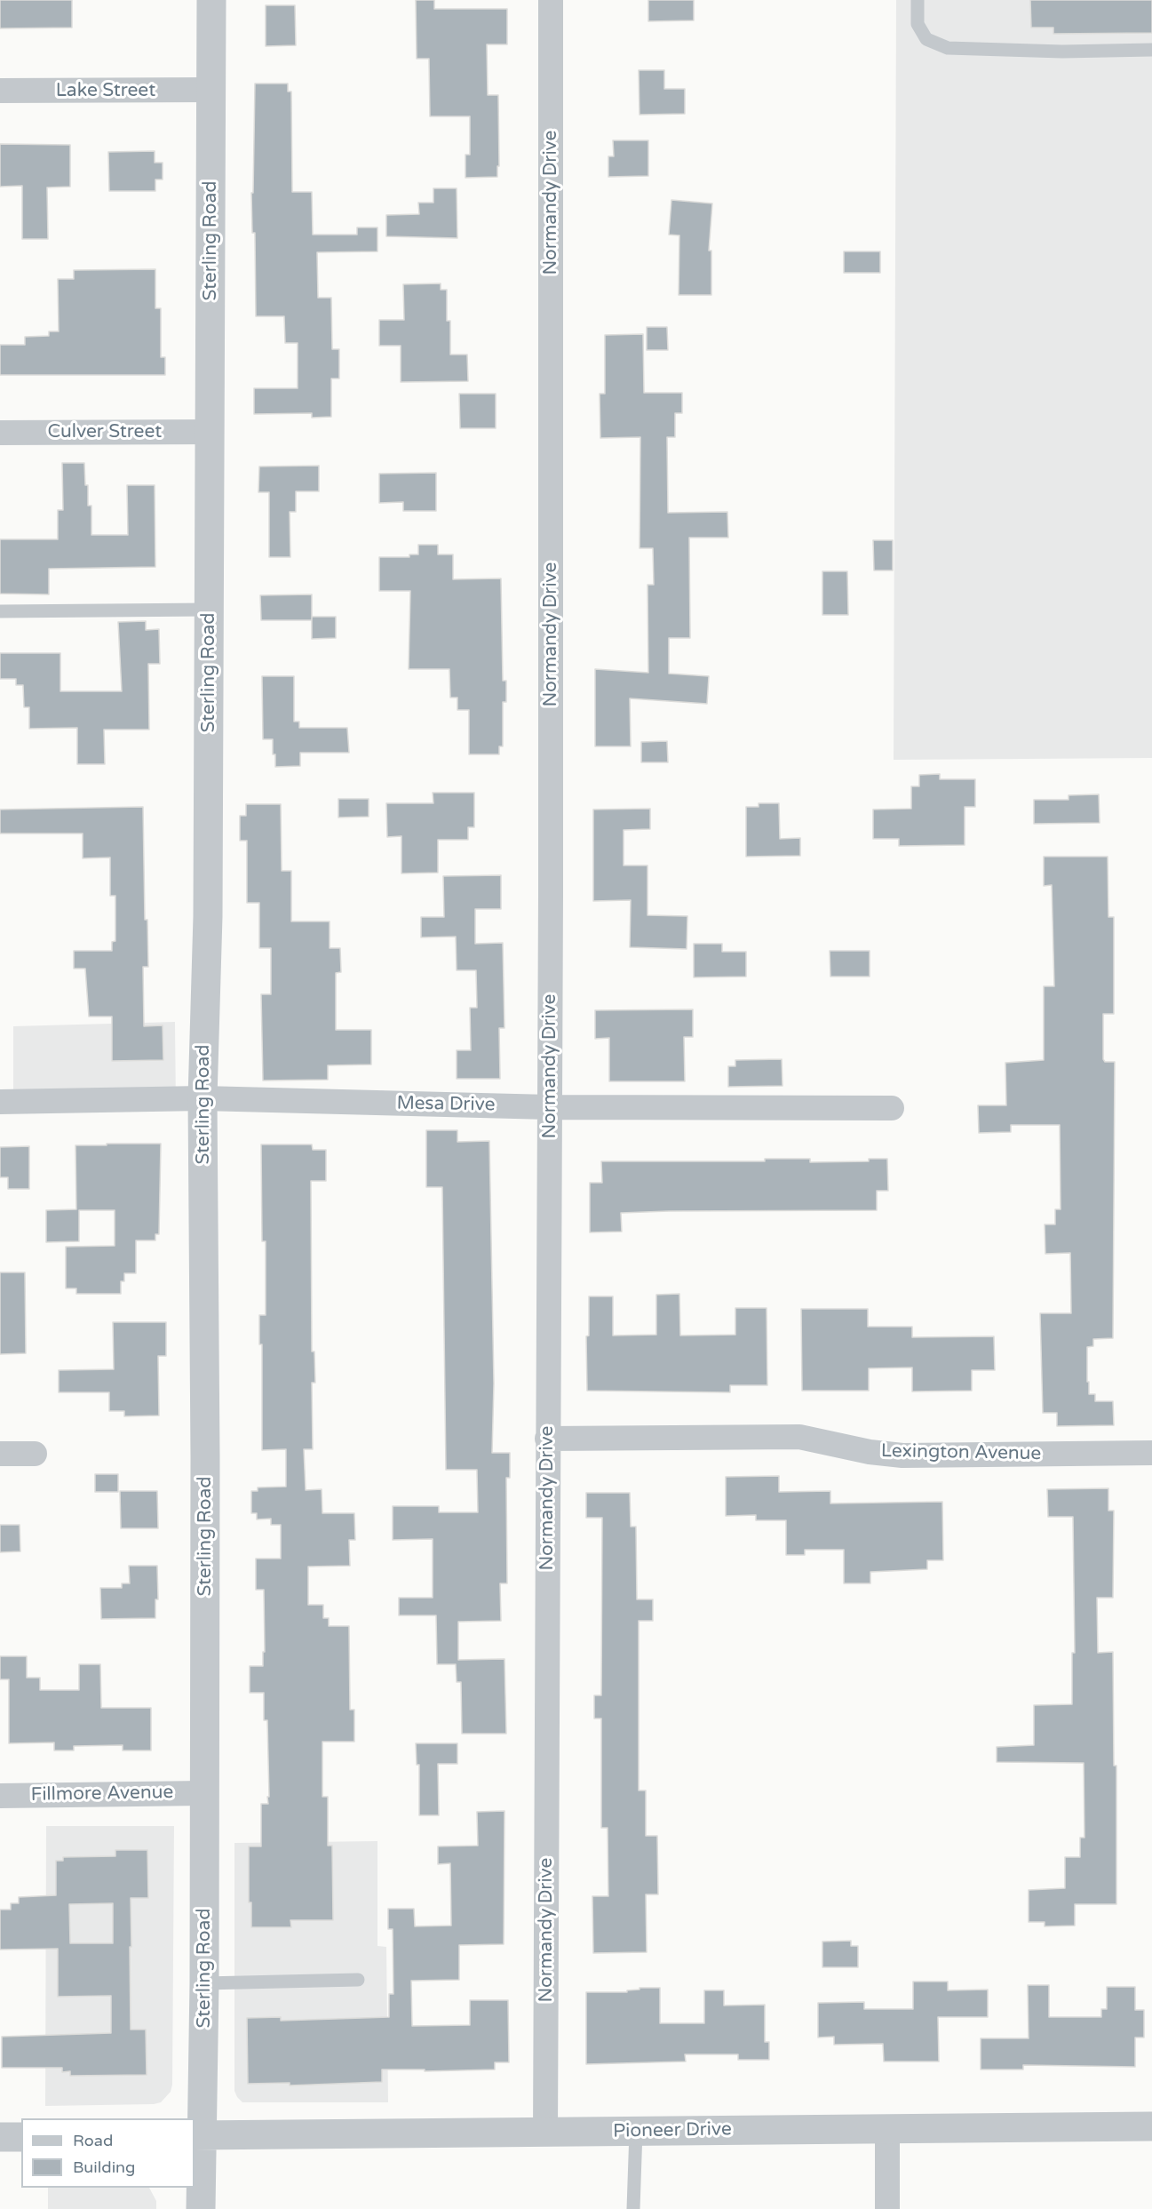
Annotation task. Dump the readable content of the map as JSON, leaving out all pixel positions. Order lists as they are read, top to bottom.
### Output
{
  "streets": {
    "street": [
      "Lake Street",
      "Normandy Drive",
      "Sterling Road",
      "Culver Street",
      "Mesa Drive",
      "Lexington Avenue",
      "Fillmore Avenue",
      "Pioneer Drive"
    ]
  },
  "crossings": [
    ["Lake Street", "Sterling Road"],
    ["Normandy Drive", "Mesa Drive"],
    ["Normandy Drive", "Lexington Avenue"],
    ["Normandy Drive", "Pioneer Drive"],
    ["Sterling Road", "Culver Street"],
    ["Sterling Road", "Mesa Drive"],
    ["Sterling Road", "Fillmore Avenue"],
    ["Sterling Road", "Pioneer Drive"]
  ],
  "legend": ["Road", "Building"]
}
